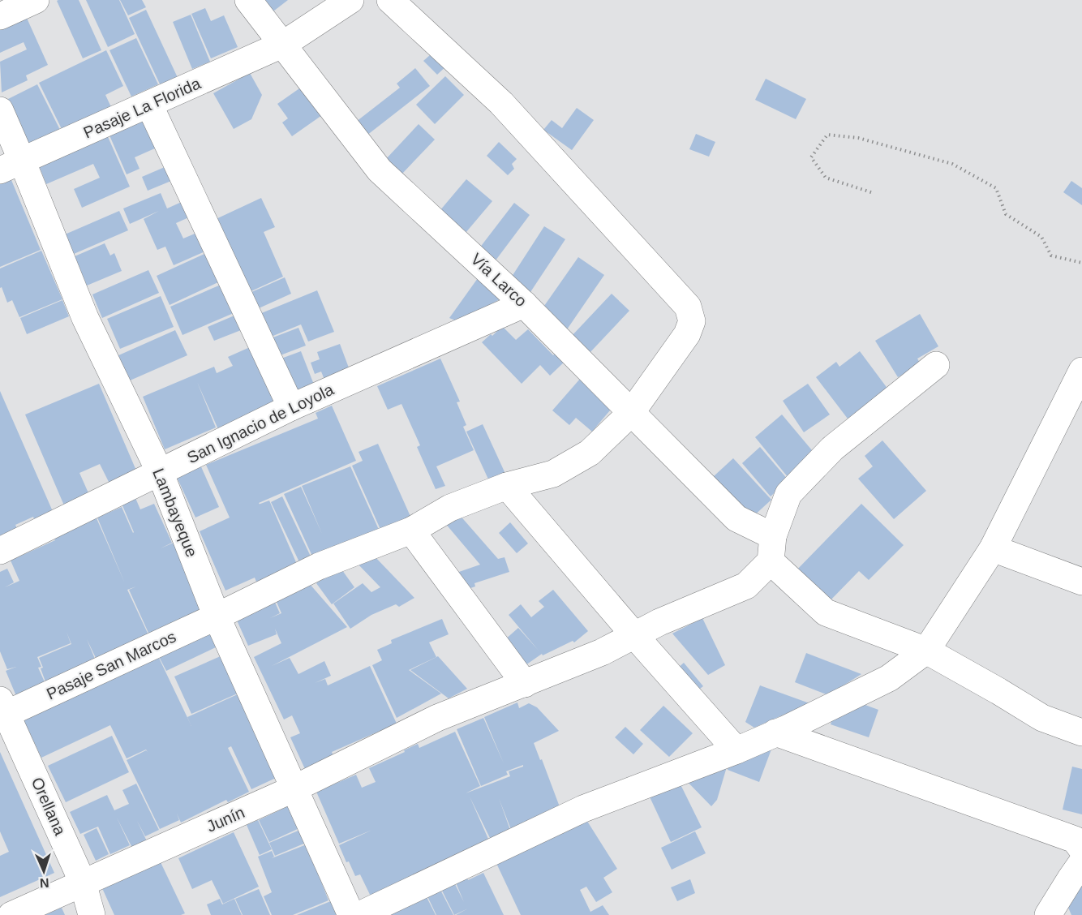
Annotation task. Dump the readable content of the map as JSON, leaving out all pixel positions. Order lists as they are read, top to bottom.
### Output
{
  "streets": {
    "street": [
      "Pasaje La Florida",
      "Vía Larco",
      "San Ignacio de Loyola",
      "Lambayeque",
      "Pasaje San Marcos",
      "Orellana",
      "Junín"
    ]
  },
  "crossings": [
    ["Pasaje La Florida", "Vía Larco"],
    ["Pasaje La Florida", "Lambayeque"],
    ["Vía Larco", "San Ignacio de Loyola"],
    ["Vía Larco", "Pasaje San Marcos"],
    ["Vía Larco", "Junín"],
    ["San Ignacio de Loyola", "Lambayeque"],
    ["Lambayeque", "Pasaje San Marcos"],
    ["Lambayeque", "Junín"],
    ["Pasaje San Marcos", "Orellana"],
    ["Orellana", "Junín"]
  ],
  "north": "bottom"
}
